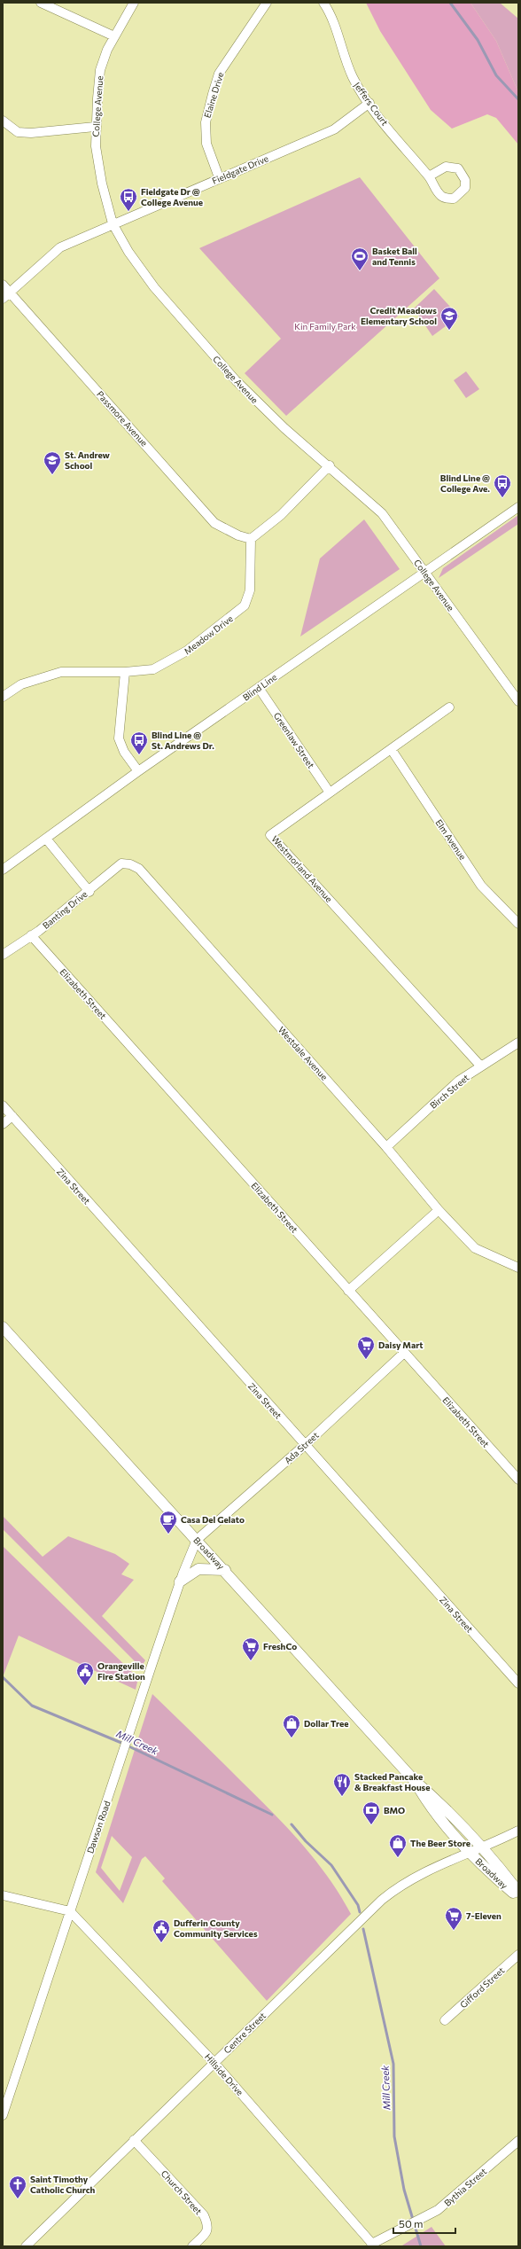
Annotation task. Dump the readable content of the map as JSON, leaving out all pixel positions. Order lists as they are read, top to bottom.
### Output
{
  "streets": {
    "main road": ["Broadway"],
    "street": [
      "Elaine Drive",
      "Jeffers Court",
      "College Avenue",
      "Fieldgate Drive",
      "Passmore Avenue",
      "Meadow Drive",
      "Blind Line",
      "Greenlaw Street",
      "Elm Avenue",
      "Westmorland Avenue",
      "Banting Drive",
      "Elizabeth Street",
      "Westdale Avenue",
      "Birch Street",
      "Zina Street",
      "Ada Street",
      "Dawson Road",
      "Gifford Street",
      "Centre Street",
      "Hillside Drive",
      "Bythia Street",
      "Church Street"
    ]
  },
  "crossings": [
    ["Elaine Drive", "Fieldgate Drive"],
    ["Jeffers Court", "Fieldgate Drive"],
    ["College Avenue", "Fieldgate Drive"],
    ["College Avenue", "Blind Line"],
    ["Fieldgate Drive", "Passmore Avenue"],
    ["Passmore Avenue", "Meadow Drive"],
    ["Blind Line", "Greenlaw Street"],
    ["Blind Line", "Banting Drive"],
    ["Greenlaw Street", "Westmorland Avenue"],
    ["Elm Avenue", "Westmorland Avenue"],
    ["Westmorland Avenue", "Birch Street"],
    ["Banting Drive", "Elizabeth Street"],
    ["Banting Drive", "Westdale Avenue"],
    ["Elizabeth Street", "Ada Street"],
    ["Westdale Avenue", "Birch Street"],
    ["Zina Street", "Ada Street"],
    ["Ada Street", "Broadway"],
    ["Ada Street", "Dawson Road"],
    ["Broadway", "Dawson Road"],
    ["Broadway", "Centre Street"],
    ["Dawson Road", "Hillside Drive"],
    ["Centre Street", "Hillside Drive"],
    ["Centre Street", "Church Street"],
    ["Hillside Drive", "Bythia Street"]
  ],
  "water": ["Mill Creek"],
  "parks": ["Kin Family Park"],
  "places": {
    "bus stop": ["Fieldgate Dr @ College Avenue", "Blind Line @ College Ave.", "Blind Line @ St. Andrews Dr."],
    "sports": ["Basket Ball and Tennis"],
    "school or university": ["Credit Meadows Elementary School", "St. Andrew School"],
    "supermarket": ["Daisy Mart", "FreshCo", "7-Eleven"],
    "cafe": ["Casa Del Gelato"],
    "public building": ["Orangeville Fire Station", "Dufferin County Community Services"],
    "shop": ["Dollar Tree", "The Beer Store"],
    "restaurant": ["Stacked Pancake & Breakfast House"],
    "bank": ["BMO"],
    "church": ["Saint Timothy Catholic Church"]
  },
  "scale_bar": "50 m"
}
